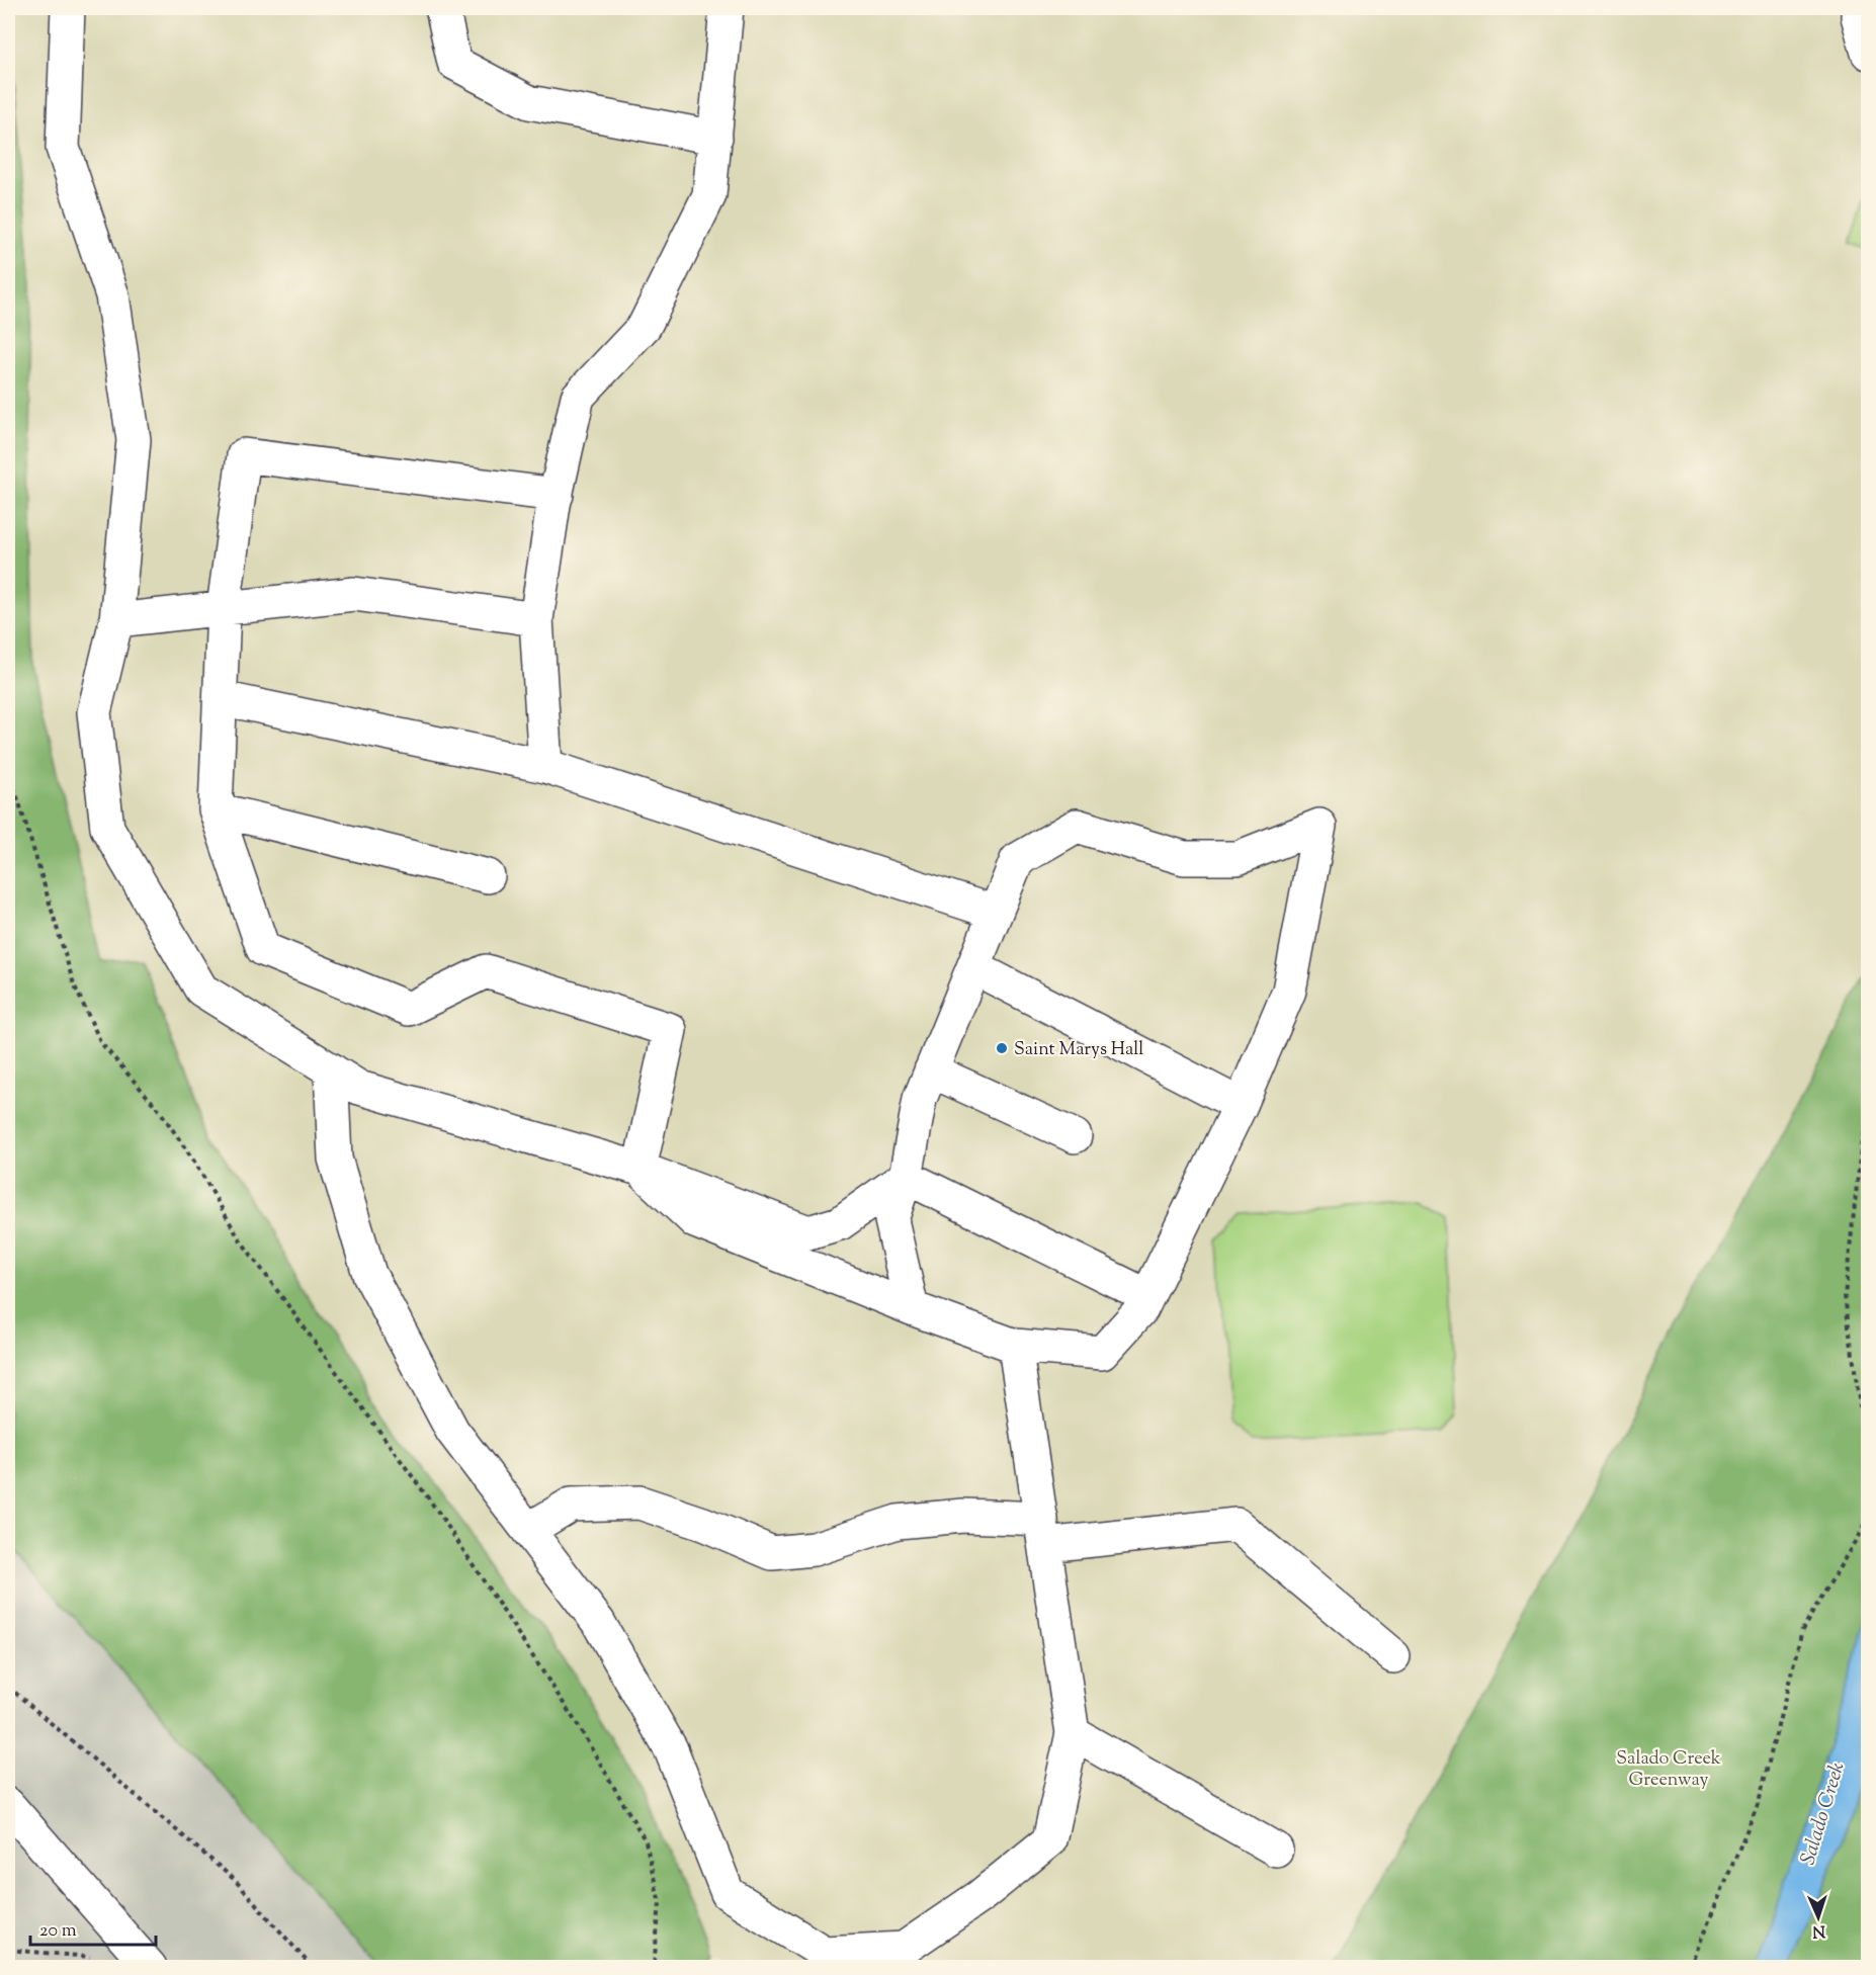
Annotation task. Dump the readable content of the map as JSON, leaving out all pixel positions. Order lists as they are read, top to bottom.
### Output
{
  "water": ["Salado Creek"],
  "parks": ["Salado Creek Greenway"],
  "places": ["Saint Marys Hall"],
  "scale_bar": "20 m",
  "north": "bottom"
}
